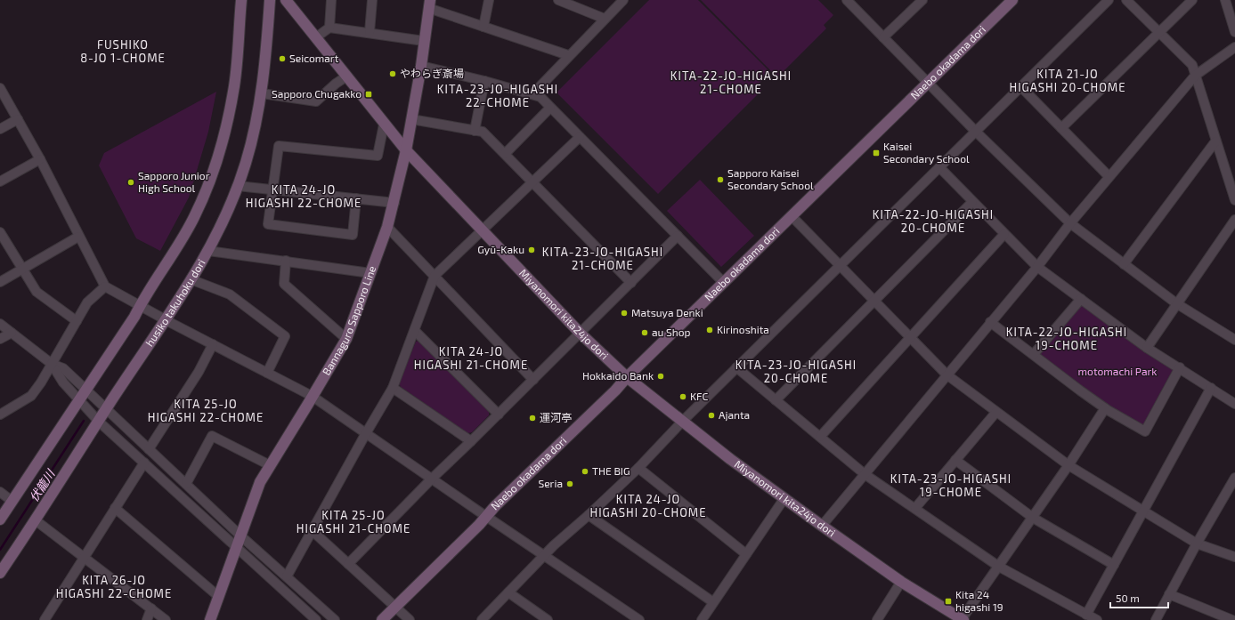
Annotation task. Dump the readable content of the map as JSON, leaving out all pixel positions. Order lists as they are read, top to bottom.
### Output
{
  "streets": {
    "street": [
      "Naebo okadama dori",
      "husiko takuhoku dori",
      "Miyanomori kita24jo dori",
      "Bannaguro Sapporo Line"
    ]
  },
  "crossings": [
    ["Naebo okadama dori", "Miyanomori kita24jo dori"],
    ["Miyanomori kita24jo dori", "Bannaguro Sapporo Line"]
  ],
  "districts": [
    "FUSHIKO 8-JO 1-CHOME",
    "KITA 21-JO HIGASHI 20-CHOME",
    "KITA-22-JO-HIGASHI 21-CHOME",
    "KITA-23-JO-HIGASHI 22-CHOME",
    "KITA 24-JO HIGASHI 22-CHOME",
    "KITA-22-JO-HIGASHI 20-CHOME",
    "KITA-23-JO-HIGASHI 21-CHOME",
    "KITA-22-JO-HIGASHI 19-CHOME",
    "KITA 24-JO HIGASHI 21-CHOME",
    "KITA-23-JO-HIGASHI 20-CHOME",
    "KITA 25-JO HIGASHI 22-CHOME",
    "KITA-23-JO-HIGASHI 19-CHOME",
    "KITA 24-JO HIGASHI 20-CHOME",
    "KITA 25-JO HIGASHI 21-CHOME",
    "KITA 26-JO HIGASHI 22-CHOME"
  ],
  "water": ["伏籠川"],
  "parks": ["motomachi Park"],
  "places": {
    "other": [
      "Seicomart",
      "やわらぎ斎場",
      "Sapporo Kaisei Secondary School",
      "Sapporo Junior High School",
      "Gyū-Kaku",
      "Matsuya Denki",
      "Kirinoshita",
      "au Shop",
      "Hokkaido Bank",
      "KFC",
      "Ajanta",
      "運河亭",
      "THE BIG",
      "Seria"
    ],
    "transit": ["Sapporo Chugakko", "Kaisei Secondary School", "Kita 24 higashi 19"]
  },
  "scale_bar": "50 m"
}
